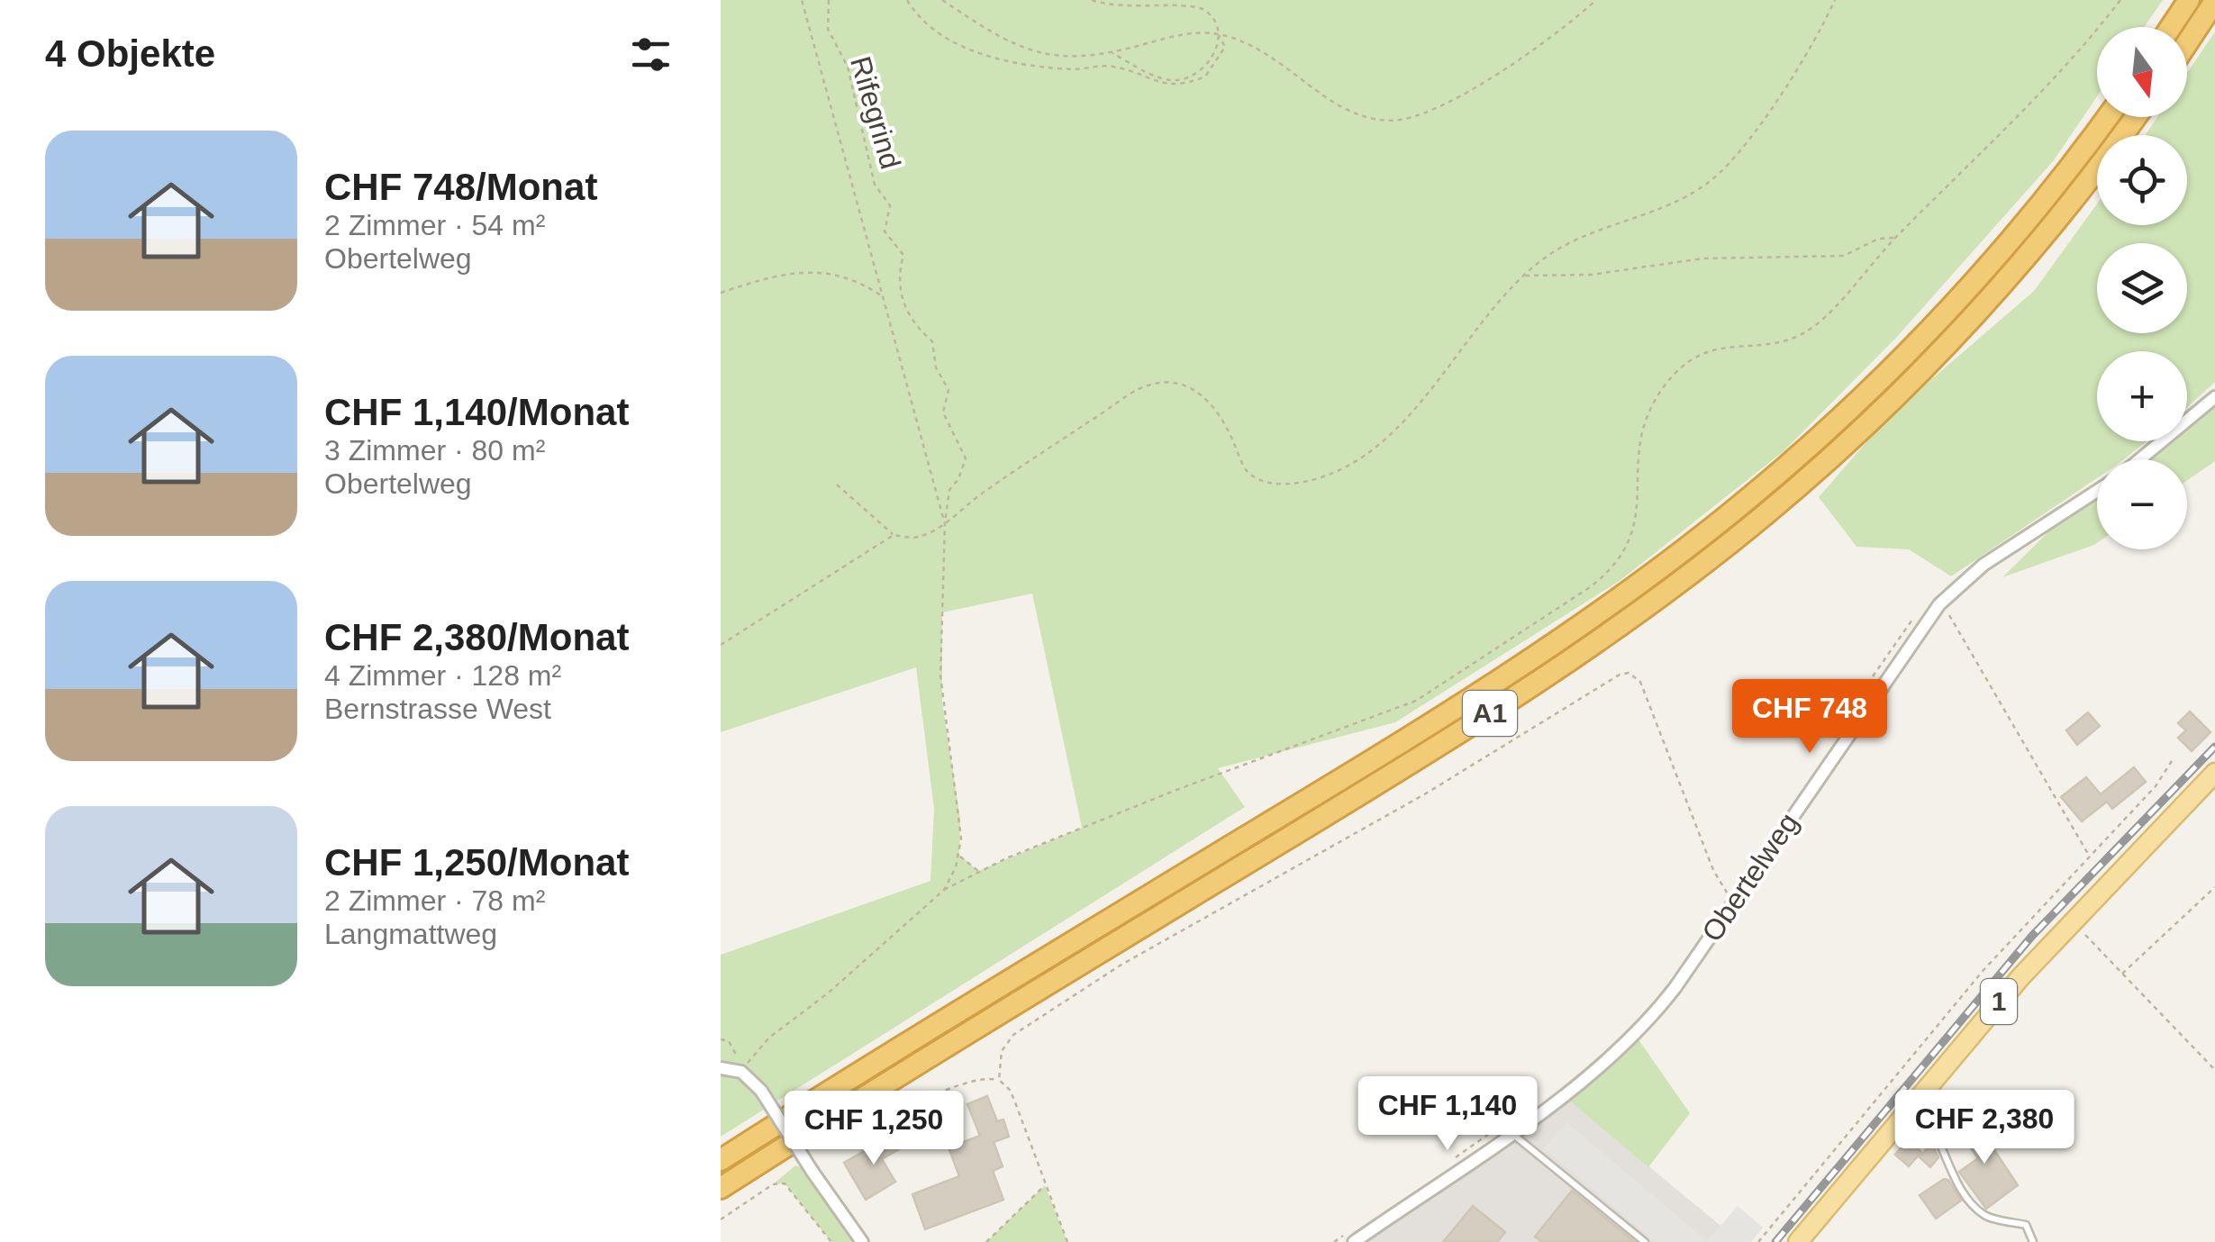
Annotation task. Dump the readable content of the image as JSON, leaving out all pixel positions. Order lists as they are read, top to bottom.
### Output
{
  "streets": {
    "highway": ["A1"],
    "main road": ["1"],
    "street": ["Obertelweg"],
    "path": ["Rifegrind"]
  },
  "north": "bottom",
  "page": {
    "heading": "4 Objekte",
    "map_buttons": ["+", "−"],
    "list": [
      {
        "name": "CHF 748/Monat",
        "note": "2 Zimmer · 54 m² · Obertelweg"
      },
      {
        "name": "CHF 1,140/Monat",
        "note": "3 Zimmer · 80 m² · Obertelweg"
      },
      {
        "name": "CHF 2,380/Monat",
        "note": "4 Zimmer · 128 m² · Bernstrasse West"
      },
      {
        "name": "CHF 1,250/Monat",
        "note": "2 Zimmer · 78 m² · Langmattweg"
      }
    ],
    "price": [
      "CHF 748",
      "CHF 1,140",
      "CHF 2,380",
      "CHF 1,250"
    ]
  }
}
